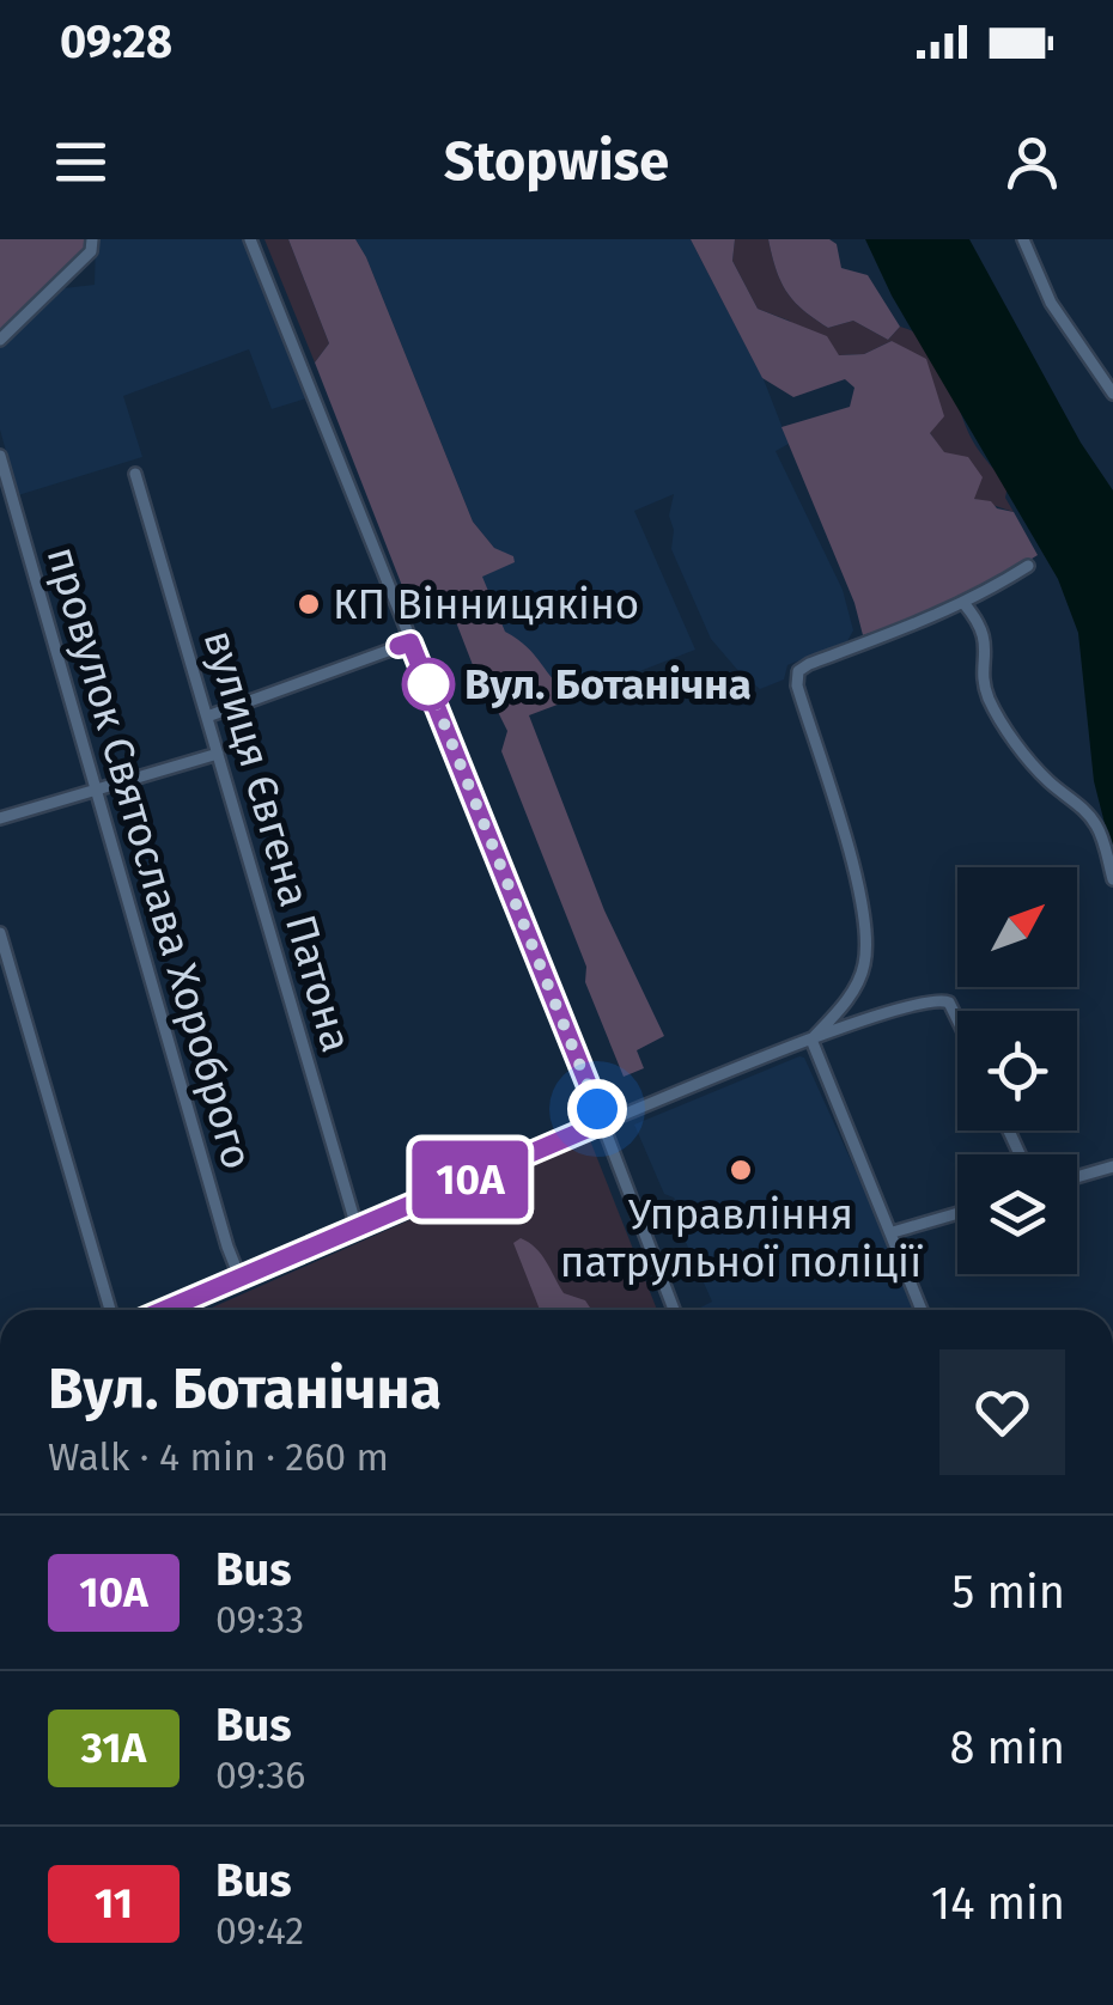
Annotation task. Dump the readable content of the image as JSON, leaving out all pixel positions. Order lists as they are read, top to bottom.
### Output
{
  "streets": {
    "street": ["вулиця Євгена Патона", "провулок Святослава Хороброго"]
  },
  "places": ["КП Вінницякіно", "Вул. Ботанічна", "Управління патрульної поліції"],
  "lines": ["bus line 10А"],
  "north": "top right",
  "page": {
    "status": "09:28",
    "header": "Stopwise",
    "on_map": "10А",
    "heading": ["Вул. Ботанічна", "Walk · 4 min · 260 m"],
    "list": [
      {
        "mark": "10А",
        "name": "Bus",
        "note": "09:33",
        "value": "5 min"
      },
      {
        "mark": "31А",
        "name": "Bus",
        "note": "09:36",
        "value": "8 min"
      },
      {
        "mark": "11",
        "name": "Bus",
        "note": "09:42",
        "value": "14 min"
      }
    ]
  }
}
